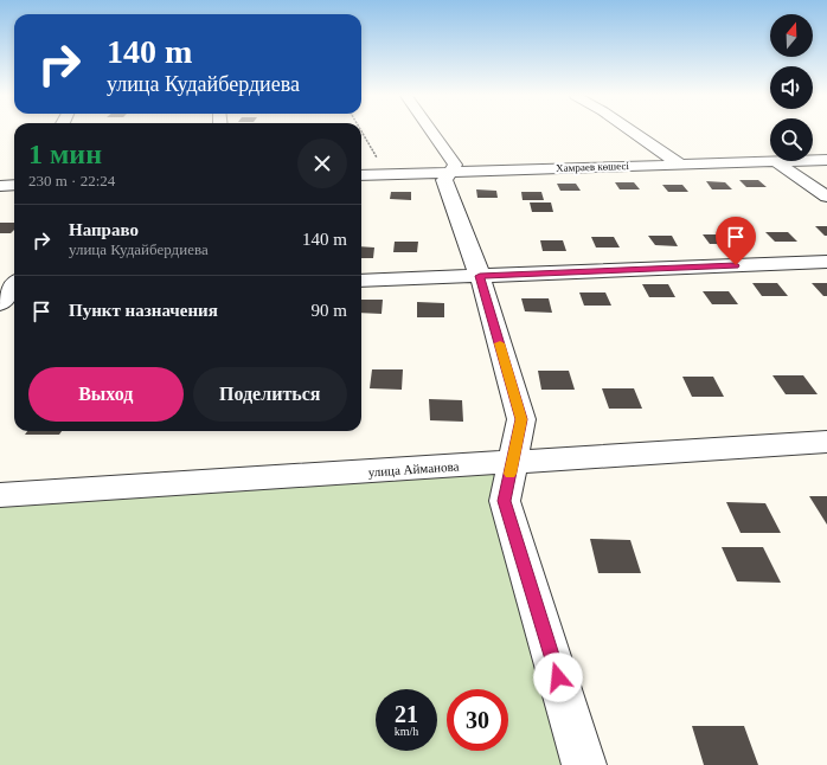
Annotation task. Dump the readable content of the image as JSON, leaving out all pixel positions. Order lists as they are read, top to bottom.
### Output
{
  "streets": {
    "street": ["Хамраев көшесі", "улица Айманова"]
  },
  "north": "top",
  "page": {
    "turn": ["140 m", "улица Кудайбердиева"],
    "heading": ["1 мин", "230 m · 22:24"],
    "list": [
      {
        "name": "Направо",
        "note": "улица Кудайбердиева",
        "value": "140 m"
      },
      {
        "name": "Пункт назначения",
        "value": "90 m"
      }
    ],
    "buttons": ["Выход", "Поделиться"],
    "speed": "21 km/h",
    "limit": "30"
  }
}
